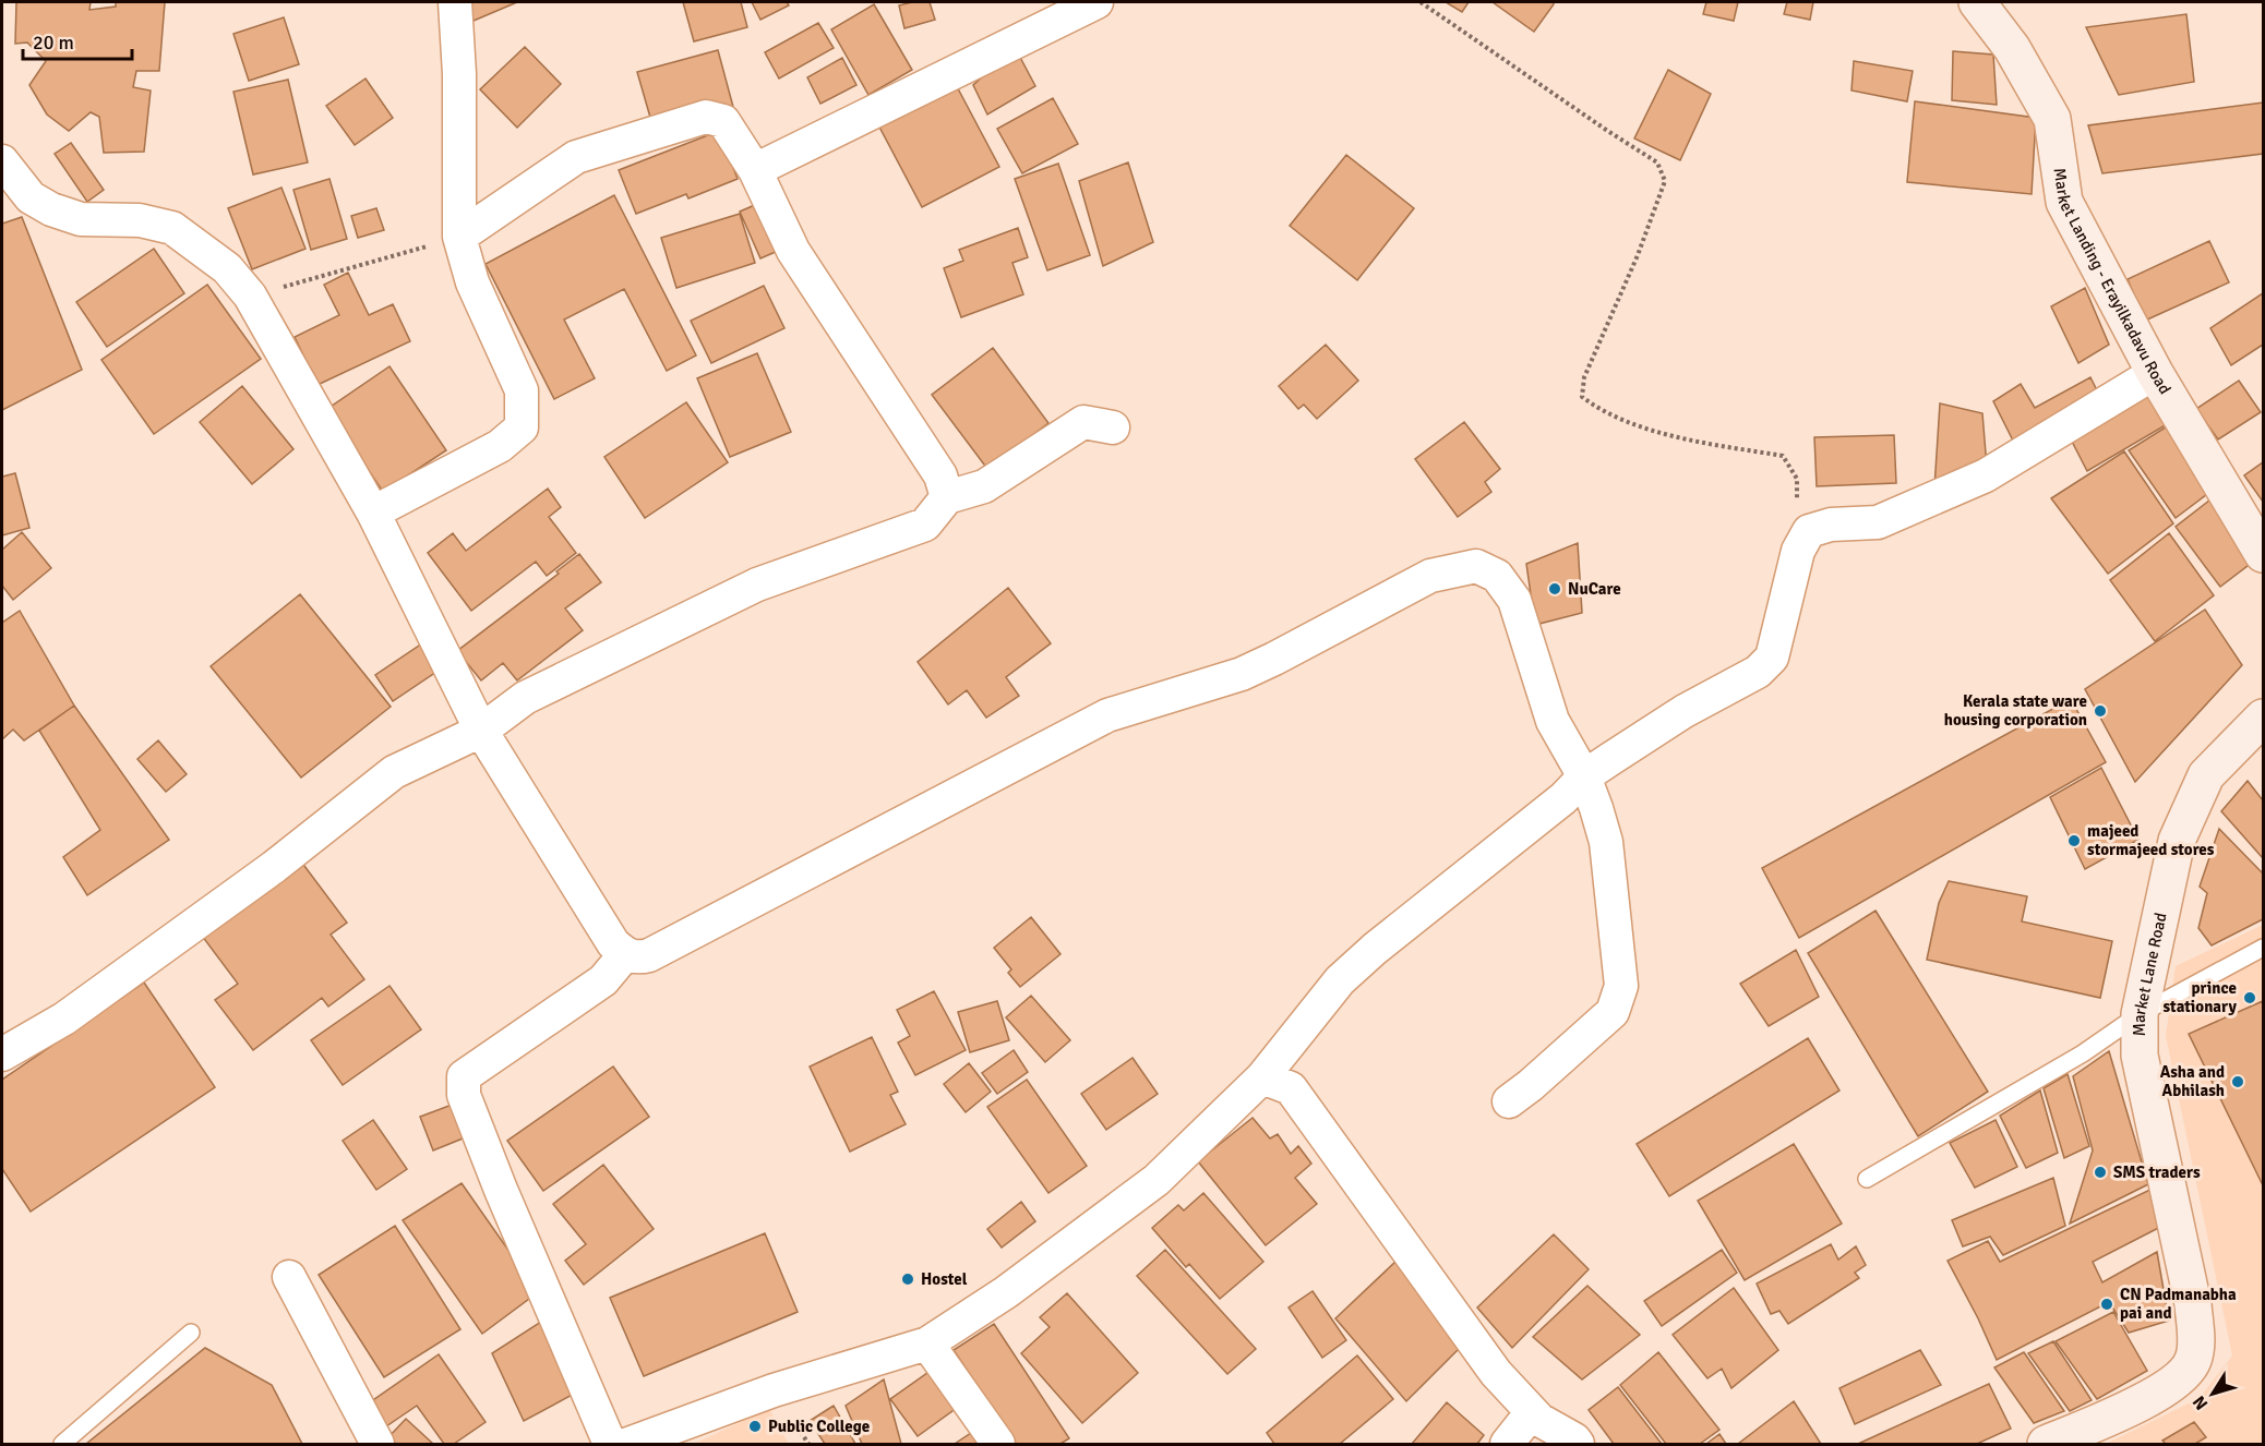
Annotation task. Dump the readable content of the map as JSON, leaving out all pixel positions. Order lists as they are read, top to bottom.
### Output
{
  "streets": {
    "main road": ["Market Landing - Erayilkadavu Road", "Market Lane Road"]
  },
  "places": [
    "NuCare",
    "Kerala state ware housing corporation",
    "majeed stormajeed stores",
    "prince stationary",
    "Asha and Abhilash",
    "SMS traders",
    "Hostel",
    "CN Padmanabha pai and",
    "Public College"
  ],
  "scale_bar": "20 m",
  "north": "bottom left"
}
